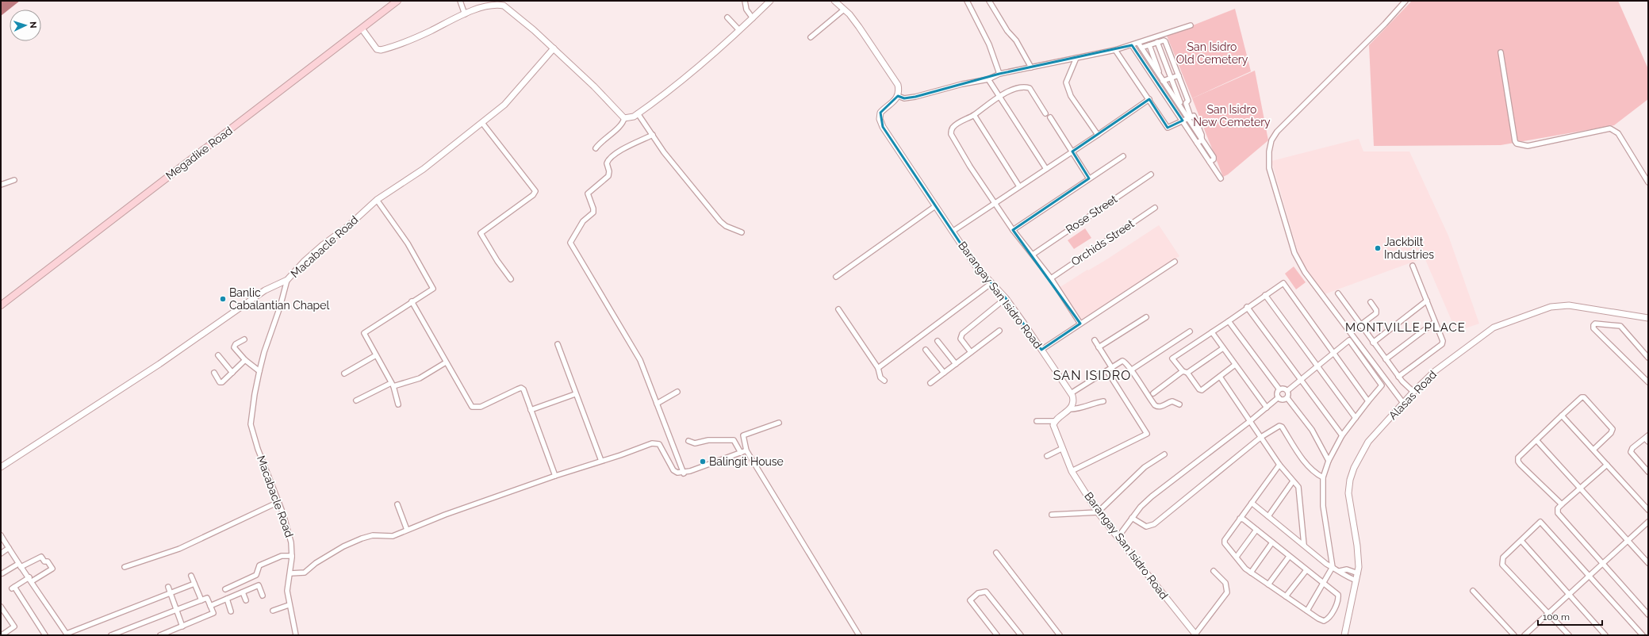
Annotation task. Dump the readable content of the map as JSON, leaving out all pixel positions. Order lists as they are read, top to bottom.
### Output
{
  "streets": {
    "main road": ["Megadike Road"],
    "street": [
      "Rose Street",
      "Orchids Street",
      "Macabacle Road",
      "Barangay San Isidro Road",
      "Alasas Road"
    ]
  },
  "districts": ["MONTVILLE PLACE", "SAN ISIDRO"],
  "parks": ["San Isidro Old Cemetery", "San Isidro New Cemetery"],
  "places": ["Jackbilt Industries", "Banlic Cabalantian Chapel", "Balingit House"],
  "scale_bar": "100 m",
  "north": "right"
}
